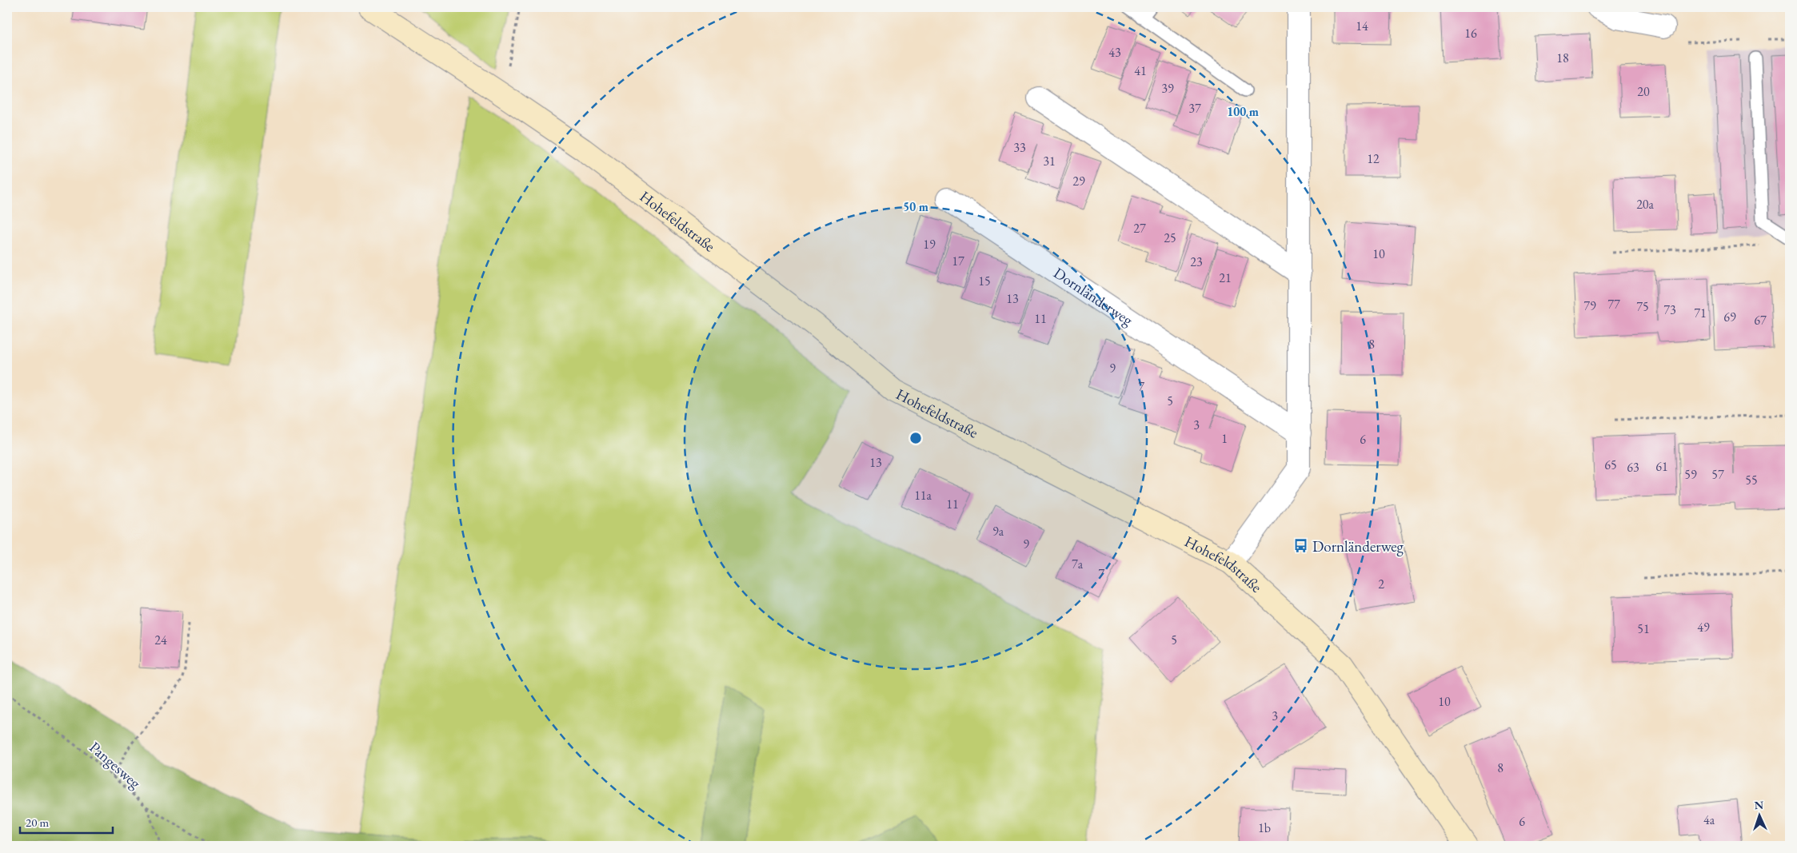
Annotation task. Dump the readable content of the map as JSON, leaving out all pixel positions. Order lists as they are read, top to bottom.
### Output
{
  "streets": {
    "street": ["Hohefeldstraße", "Dornländerweg"],
    "path": ["Pangesweg"]
  },
  "places": {
    "bus stop": ["Dornländerweg"]
  },
  "house_numbers": [
    "14",
    "16",
    "43",
    "18",
    "41",
    "39",
    "20",
    "37",
    "33",
    "12",
    "31",
    "29",
    "20a",
    "27",
    "25",
    "19",
    "10",
    "17",
    "23",
    "21",
    "15",
    "13",
    "77",
    "79",
    "75",
    "73",
    "71",
    "69",
    "11",
    "67",
    "8",
    "9",
    "7",
    "5",
    "3",
    "1",
    "6",
    "13",
    "65",
    "61",
    "63",
    "59",
    "57",
    "55",
    "11a",
    "11",
    "9a",
    "9",
    "7a",
    "7",
    "2",
    "49",
    "51",
    "24",
    "5",
    "10",
    "3",
    "8",
    "4a",
    "6",
    "1b"
  ],
  "scale_bar": "20 m",
  "north": "top",
  "rings": ["100 m", "50 m"]
}
